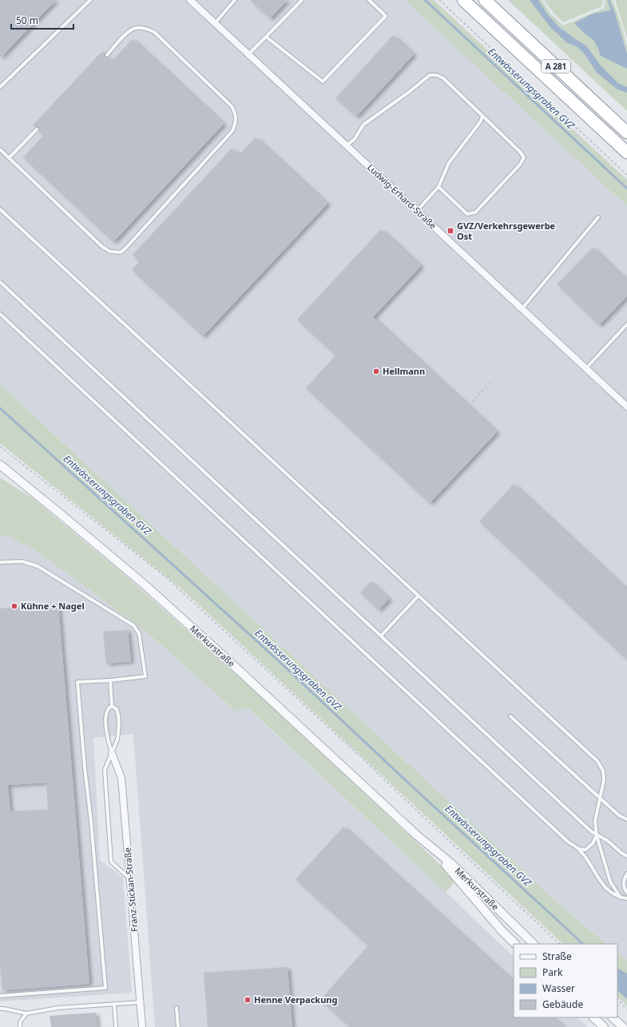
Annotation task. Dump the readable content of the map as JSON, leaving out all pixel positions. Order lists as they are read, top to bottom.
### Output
{
  "streets": {
    "highway": ["A 281"],
    "street": ["Ludwig-Erhard-Straße", "Merkurstraße", "Franz-Stickan-Straße"]
  },
  "water": ["Entwässerungsgraben GVZ"],
  "places": {
    "transit": ["GVZ/Verkehrsgewerbe Ost"],
    "other": ["Hellmann", "Kühne + Nagel", "Henne Verpackung"]
  },
  "legend": [
    "Straße",
    "Park",
    "Wasser",
    "Gebäude"
  ],
  "scale_bar": "50 m"
}
